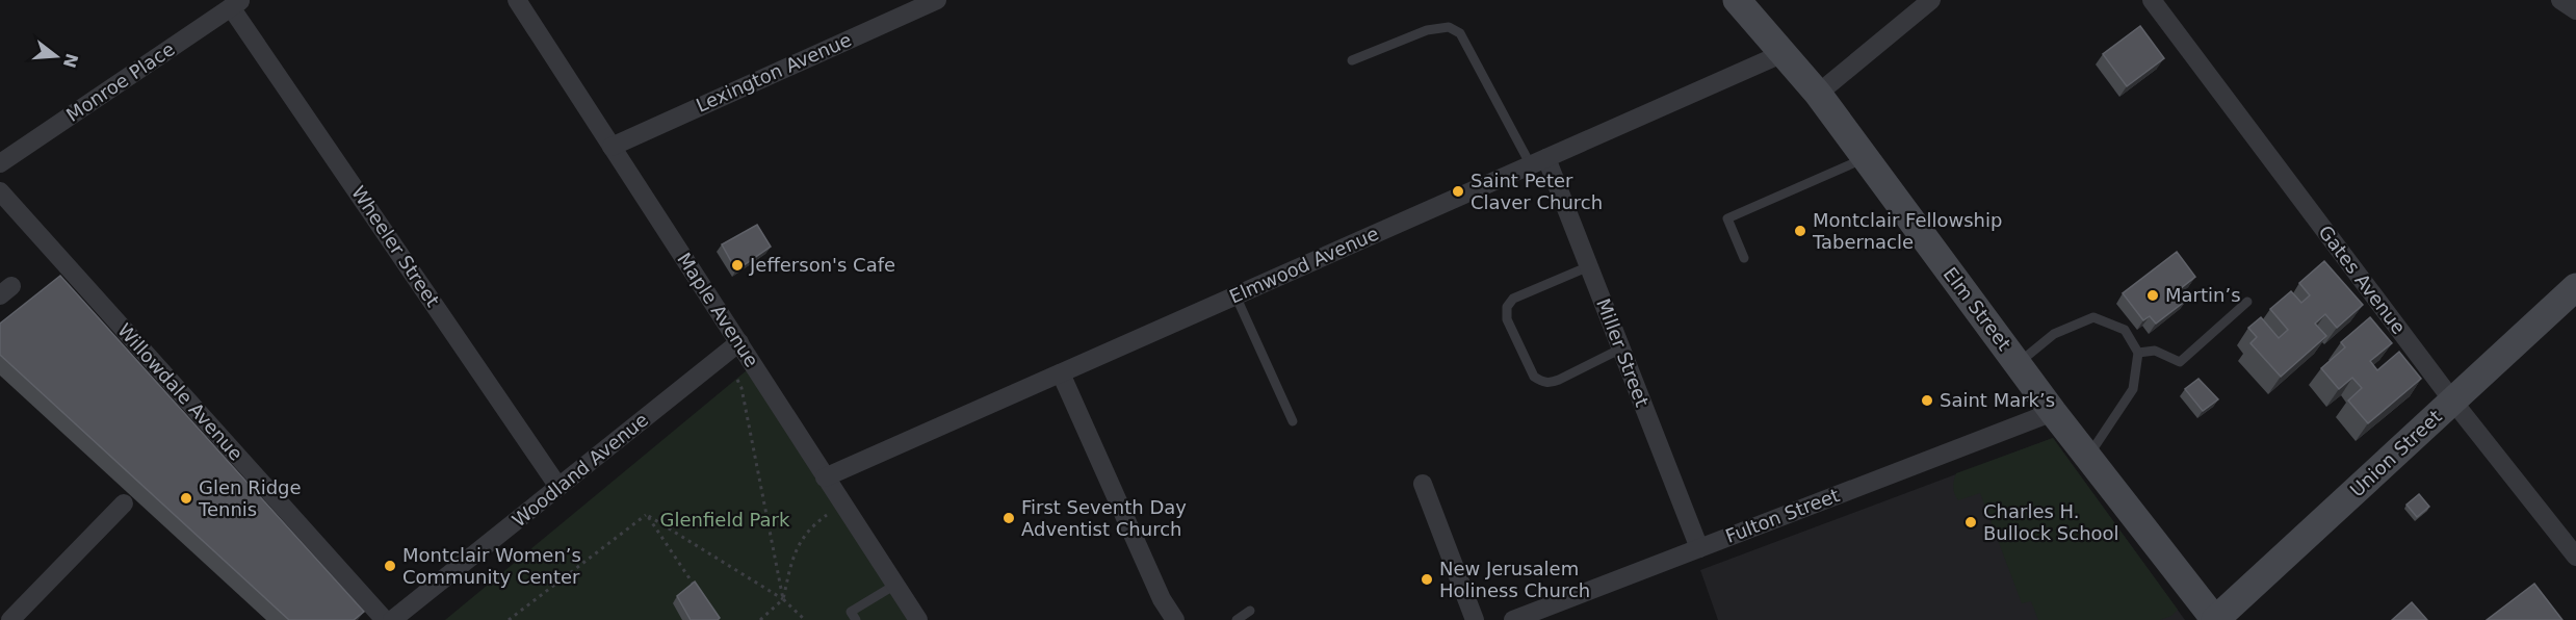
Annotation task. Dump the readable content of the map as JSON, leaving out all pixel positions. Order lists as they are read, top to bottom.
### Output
{
  "streets": {
    "street": [
      "Lexington Avenue",
      "Monroe Place",
      "Wheeler Street",
      "Elmwood Avenue",
      "Gates Avenue",
      "Elm Street",
      "Maple Avenue",
      "Miller Street",
      "Willowdale Avenue",
      "Union Street",
      "Woodland Avenue",
      "Fulton Street"
    ]
  },
  "crossings": [
    ["Lexington Avenue", "Maple Avenue"],
    ["Monroe Place", "Wheeler Street"],
    ["Wheeler Street", "Woodland Avenue"],
    ["Elmwood Avenue", "Elm Street"],
    ["Elmwood Avenue", "Maple Avenue"],
    ["Elmwood Avenue", "Miller Street"],
    ["Gates Avenue", "Union Street"],
    ["Elm Street", "Union Street"],
    ["Elm Street", "Fulton Street"],
    ["Maple Avenue", "Woodland Avenue"],
    ["Miller Street", "Fulton Street"]
  ],
  "parks": ["Glenfield Park"],
  "places": [
    "Saint Peter Claver Church",
    "Montclair Fellowship Tabernacle",
    "Jefferson's Cafe",
    "Martin’s",
    "Saint Mark’s",
    "Glen Ridge Tennis",
    "First Seventh Day Adventist Church",
    "Charles H. Bullock School",
    "Montclair Women’s Community Center",
    "New Jerusalem Holiness Church"
  ],
  "north": "right"
}
